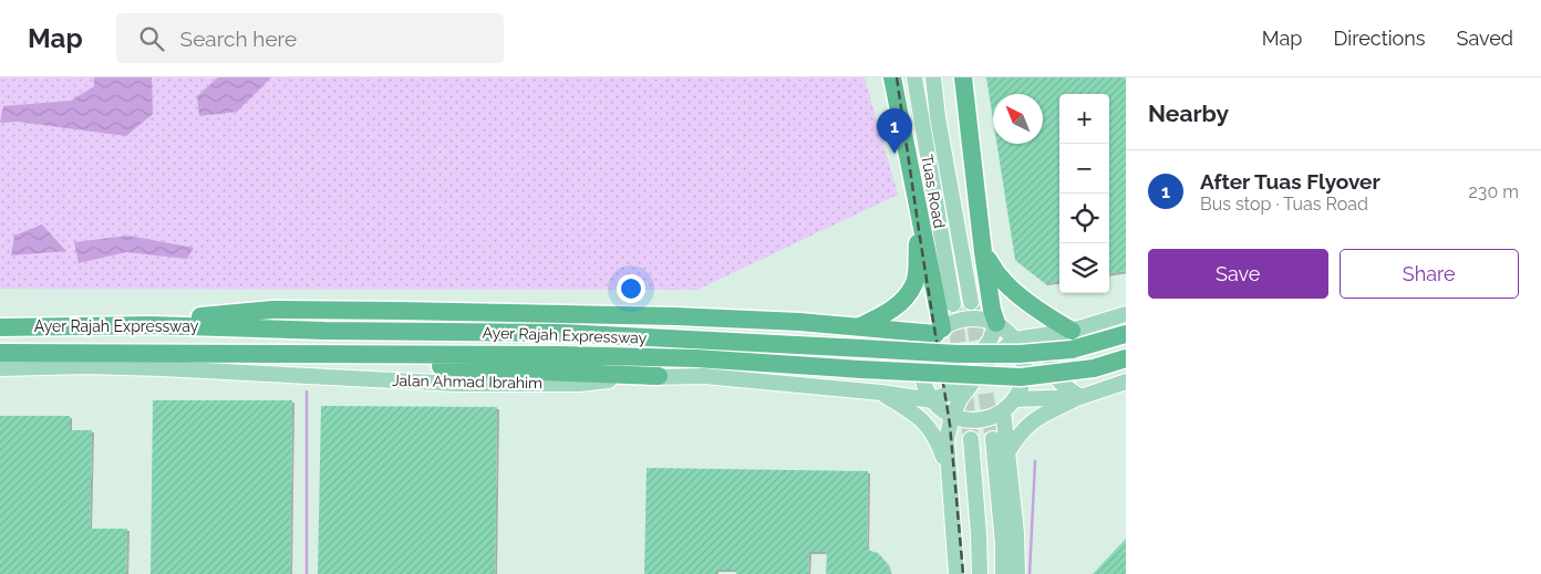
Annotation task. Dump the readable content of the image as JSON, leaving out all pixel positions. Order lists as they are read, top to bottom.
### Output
{
  "streets": {
    "highway": ["Ayer Rajah Expressway"],
    "main road": ["Tuas Road", "Jalan Ahmad Ibrahim"]
  },
  "north": "top left",
  "page": {
    "header": "Map",
    "search": "Search here",
    "nav": ["Map", "Directions", "Saved"],
    "heading": "Nearby",
    "map_buttons": ["+", "−"],
    "pins": "1",
    "list": [
      {
        "mark": "1",
        "name": "After Tuas Flyover",
        "note": "Bus stop · Tuas Road",
        "value": "230 m"
      }
    ],
    "buttons": ["Save", "Share"]
  }
}
